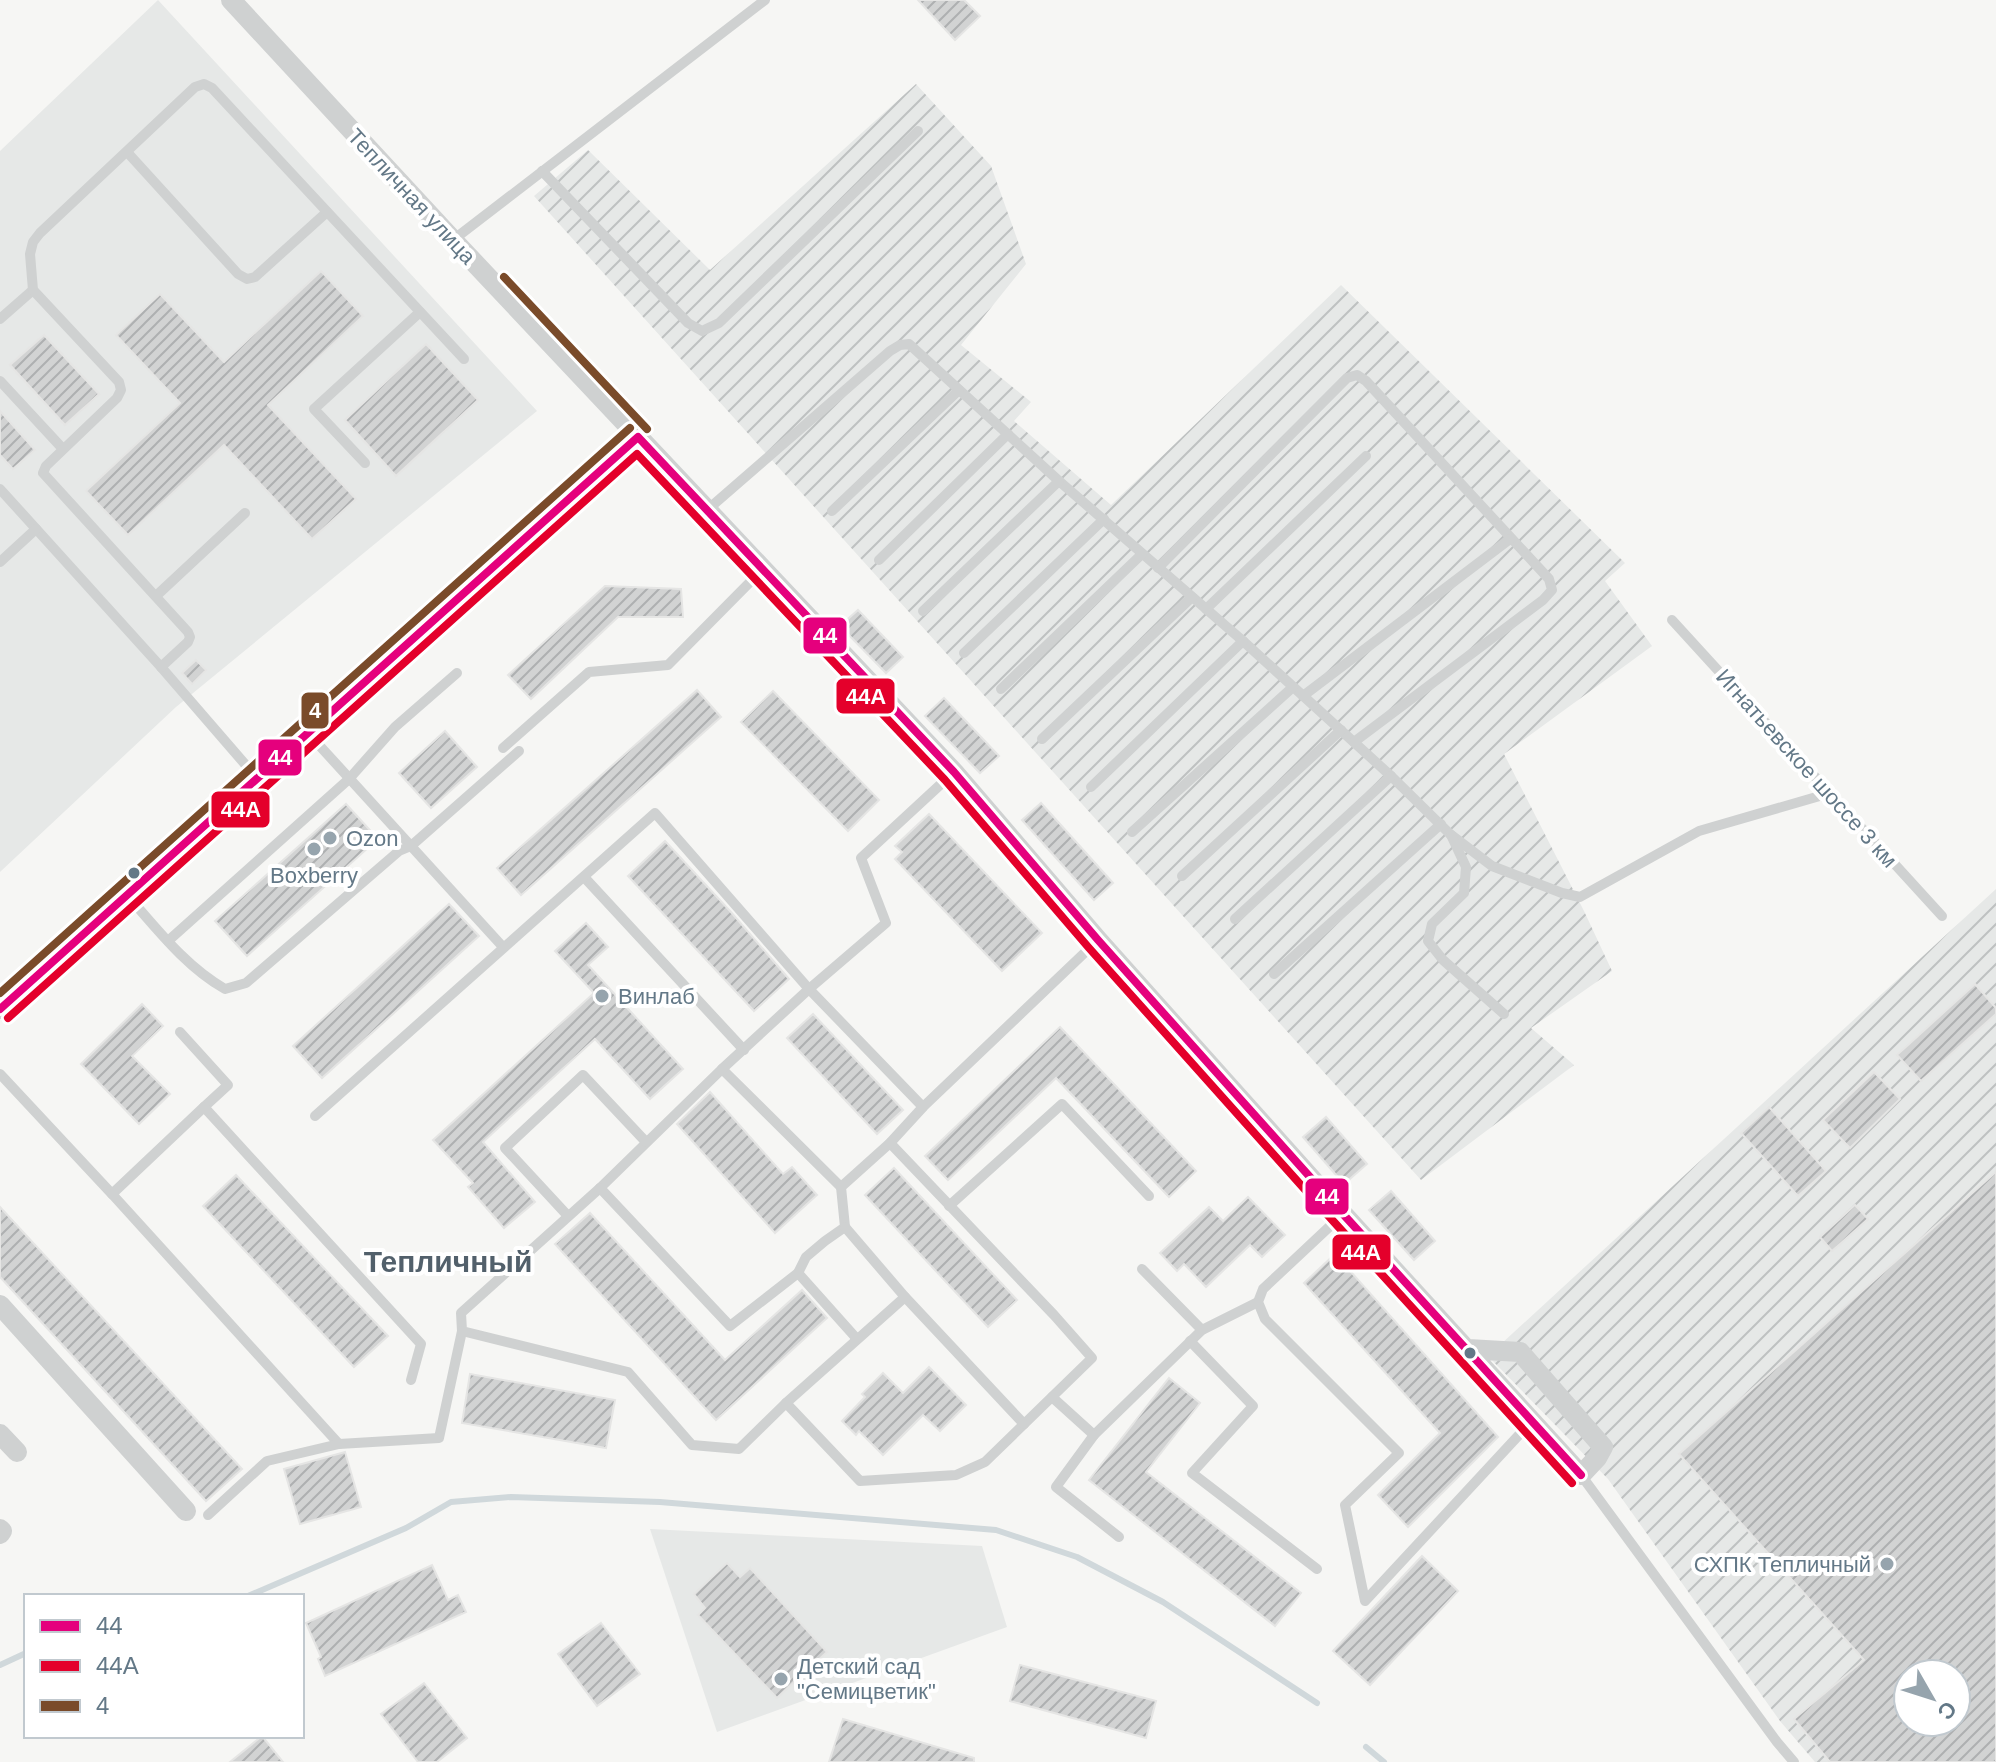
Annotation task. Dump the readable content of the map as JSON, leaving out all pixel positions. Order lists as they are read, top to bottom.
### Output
{
  "streets": {
    "street": ["Тепличная улица"],
    "lane": ["Игнатьевское шоссе 3 км"]
  },
  "districts": ["Тепличный"],
  "places": [
    "Ozon",
    "Boxberry",
    "Винлаб",
    "СХПК Тепличный",
    "Детский сад \"Семицветик\""
  ],
  "lines": ["transit line 4", "transit line 44", "transit line 44А"],
  "legend": ["44", "44А", "4"],
  "north": "bottom right"
}
